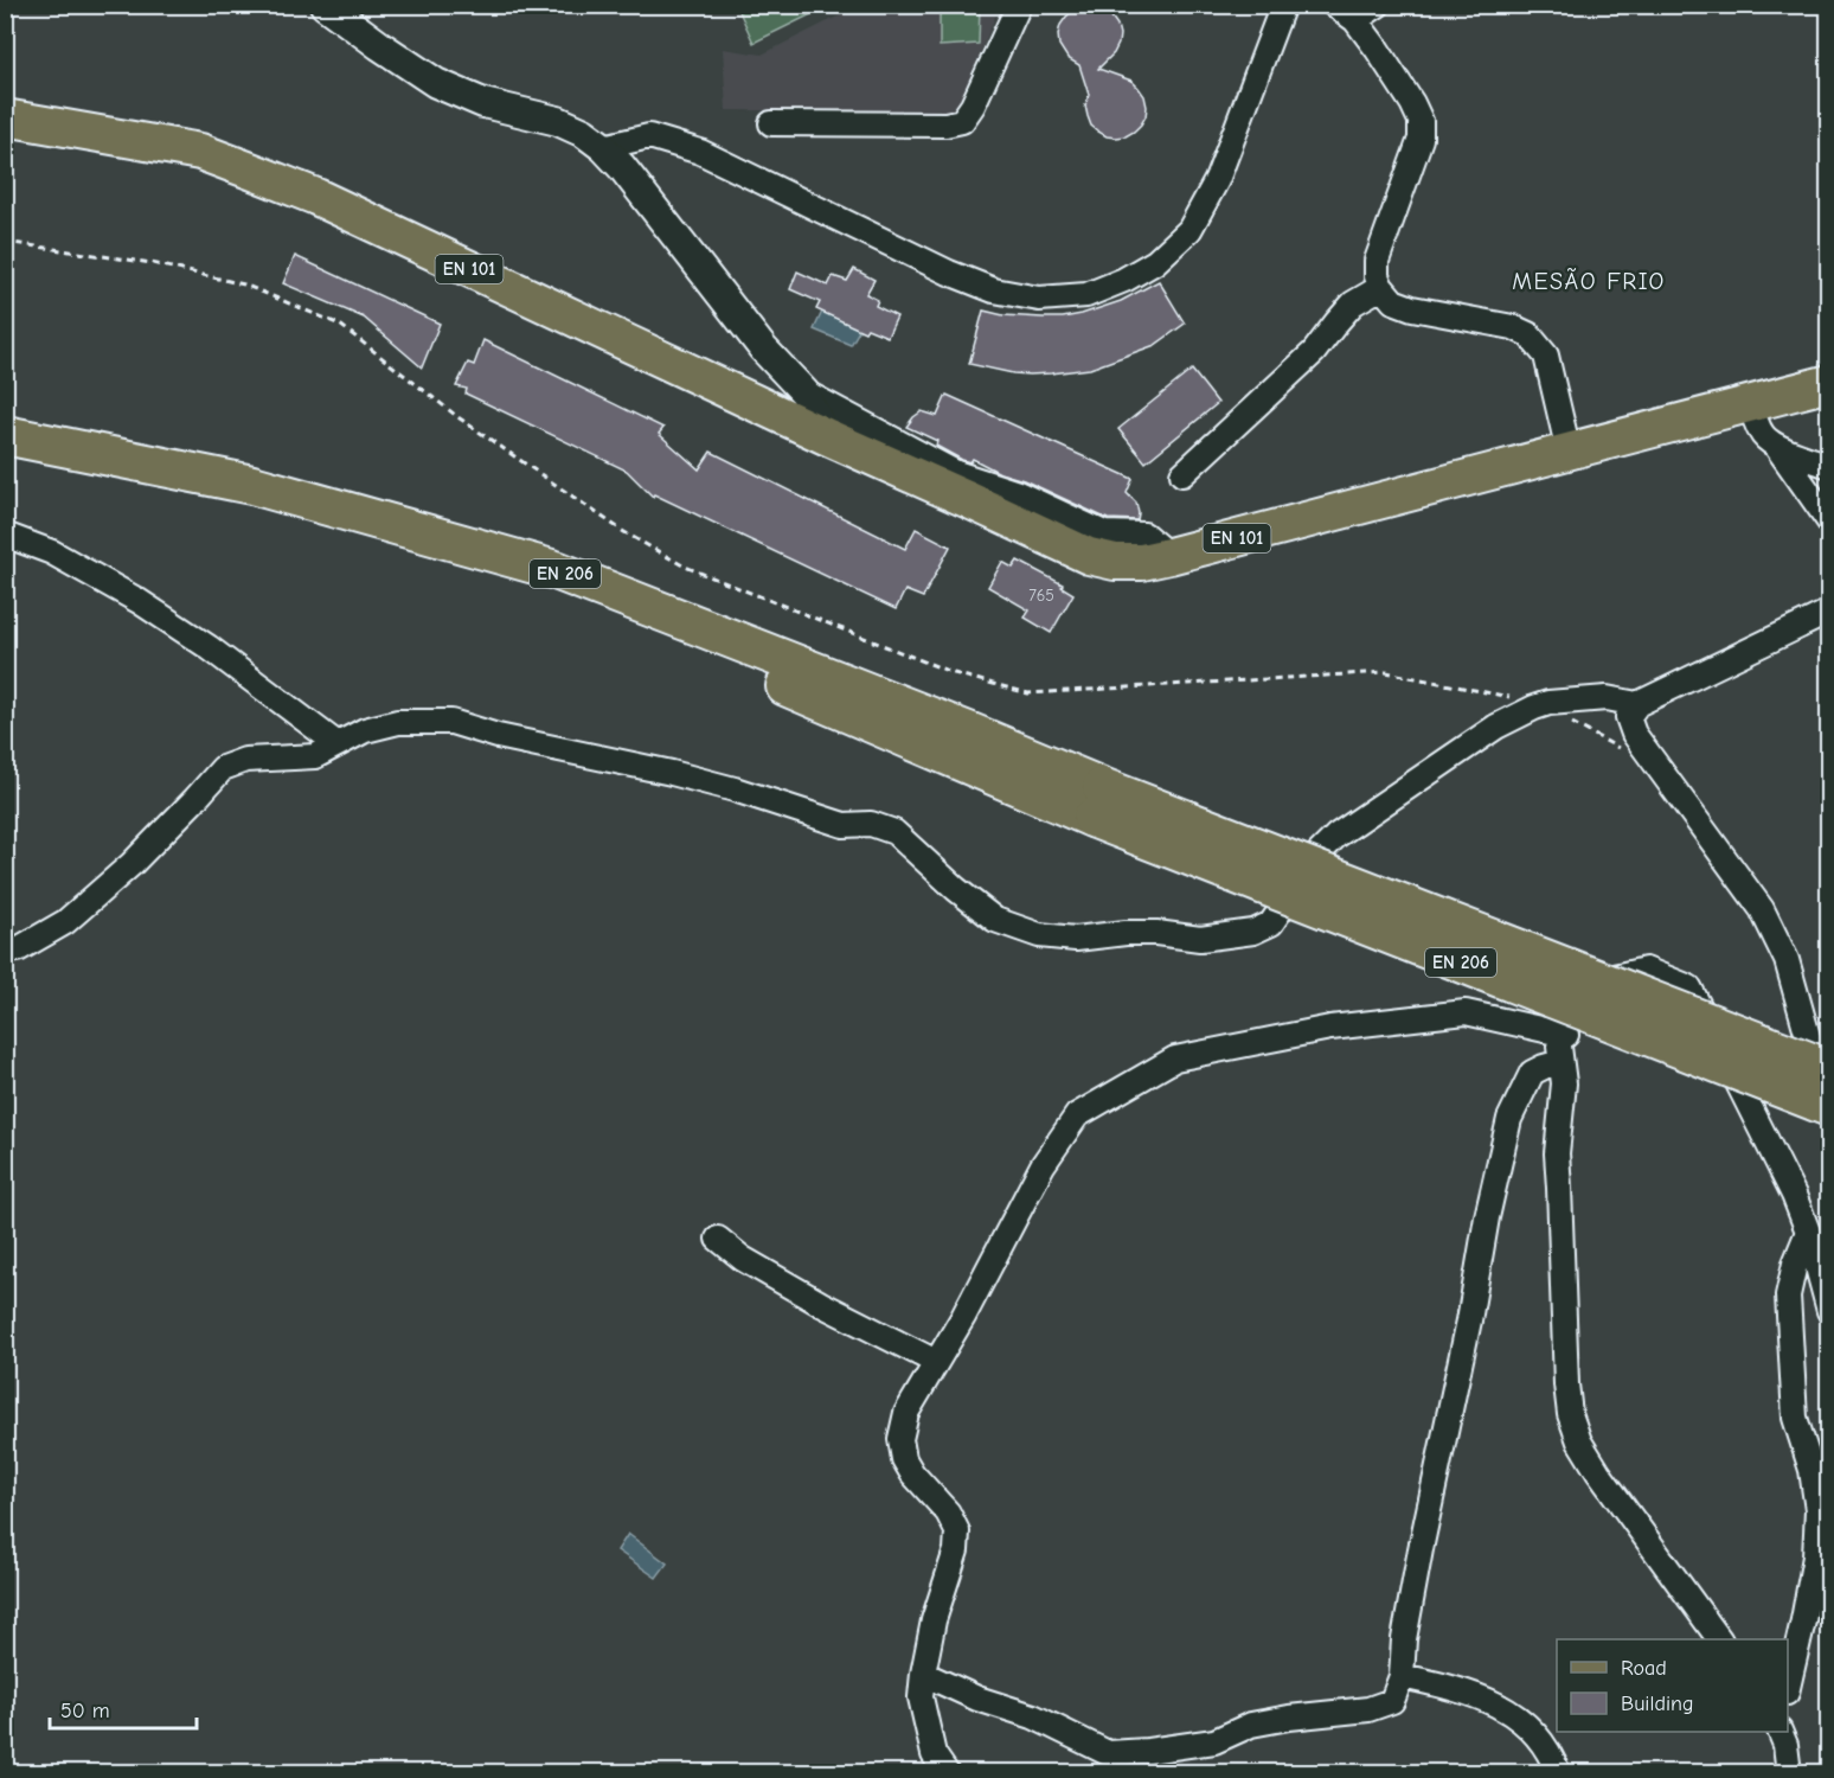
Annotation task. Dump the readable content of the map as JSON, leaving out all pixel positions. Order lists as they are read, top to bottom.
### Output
{
  "streets": {
    "highway": ["EN 206"],
    "main road": ["EN 101"]
  },
  "districts": ["MESÃO FRIO"],
  "house_numbers": ["765"],
  "legend": ["Road", "Building"],
  "scale_bar": "50 m"
}
